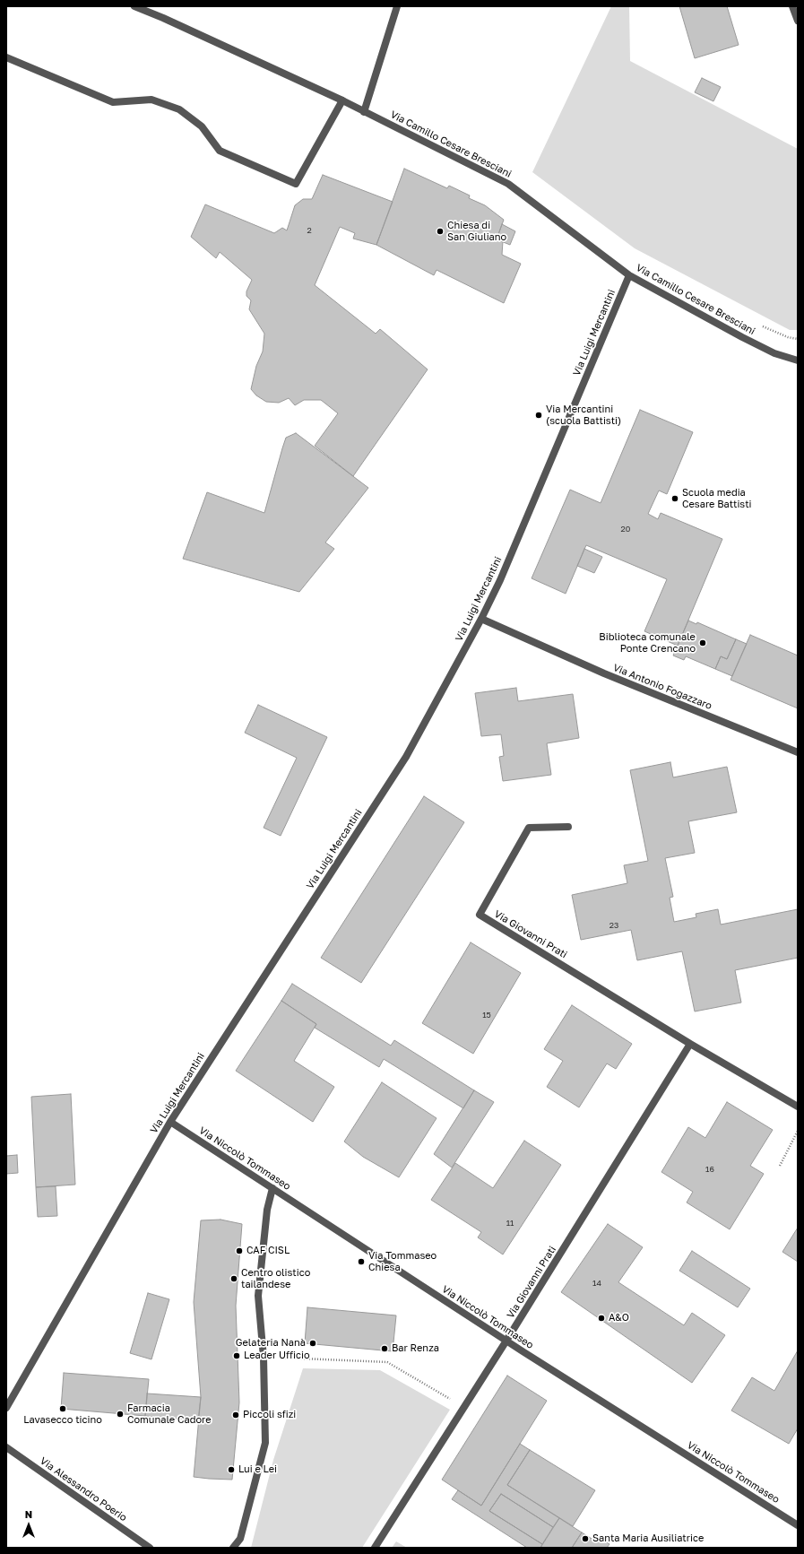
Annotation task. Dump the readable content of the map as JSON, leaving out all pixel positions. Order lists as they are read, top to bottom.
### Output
{
  "streets": {
    "street": [
      "Via Camillo Cesare Bresciani",
      "Via Luigi Mercantini",
      "Via Antonio Fogazzaro",
      "Via Giovanni Prati",
      "Via Niccolò Tommaseo",
      "Via Alessandro Poerio"
    ]
  },
  "crossings": [
    ["Via Camillo Cesare Bresciani", "Via Luigi Mercantini"],
    ["Via Luigi Mercantini", "Via Antonio Fogazzaro"],
    ["Via Luigi Mercantini", "Via Niccolò Tommaseo"],
    ["Via Giovanni Prati", "Via Niccolò Tommaseo"]
  ],
  "places": [
    "Chiesa di San Giuliano",
    "Via Mercantini (scuola Battisti)",
    "Scuola media Cesare Battisti",
    "Biblioteca comunale Ponte Crencano",
    "CAF CISL",
    "Via Tommaseo Chiesa",
    "Centro olistico tailandese",
    "A&O",
    "Gelateria Nanà",
    "Bar Renza",
    "Leader Ufficio",
    "Lavasecco ticino",
    "Farmacia Comunale Cadore",
    "Piccoli sfizi",
    "Lui e Lei",
    "Santa Maria Ausiliatrice"
  ],
  "house_numbers": [
    "2",
    "20",
    "23",
    "15",
    "16",
    "11",
    "14"
  ],
  "north": "top"
}
